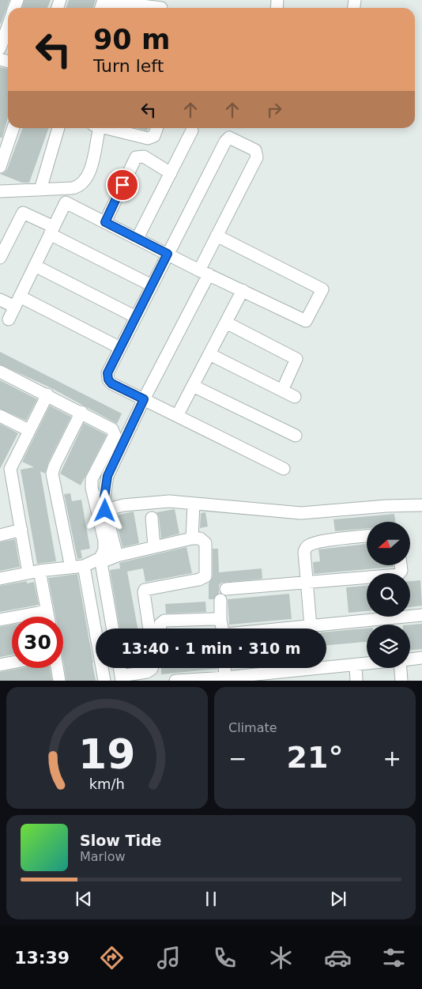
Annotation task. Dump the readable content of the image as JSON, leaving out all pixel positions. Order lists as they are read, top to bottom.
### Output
{
  "north": "left",
  "page": {
    "turn": ["90 m", "Turn left"],
    "limit": "30",
    "trip": "13:40 · 1 min · 310 m",
    "tile": "Climate",
    "heat": ["−", "21°", "+"],
    "song": ["Slow Tide", "Marlow"],
    "tabs": "13:39",
    "gauge": ["19", "km/h"]
  }
}
